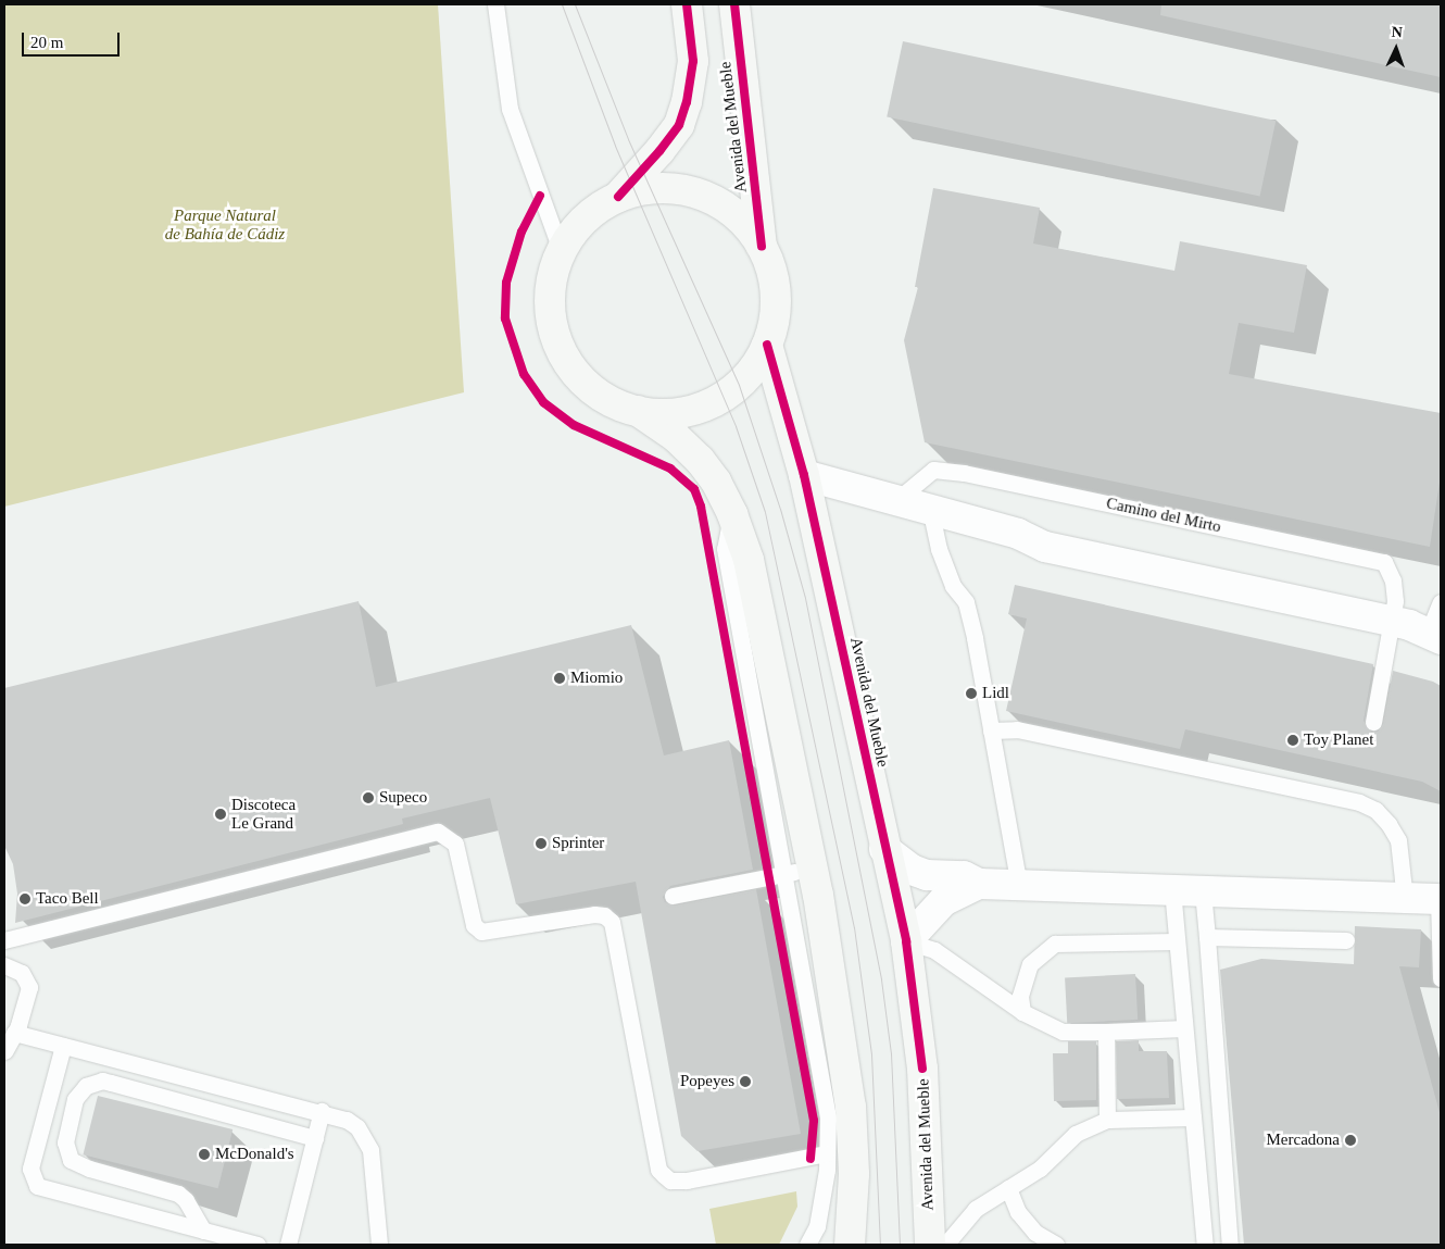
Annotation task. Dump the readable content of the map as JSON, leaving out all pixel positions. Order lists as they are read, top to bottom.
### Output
{
  "streets": {
    "main road": ["Avenida del Mueble"],
    "lane": ["Camino del Mirto"]
  },
  "parks": ["Parque Natural de Bahía de Cádiz"],
  "places": [
    "Miomio",
    "Lidl",
    "Toy Planet",
    "Supeco",
    "Discoteca Le Grand",
    "Sprinter",
    "Taco Bell",
    "Popeyes",
    "Mercadona",
    "McDonald's"
  ],
  "scale_bar": "20 m",
  "north": "top"
}
